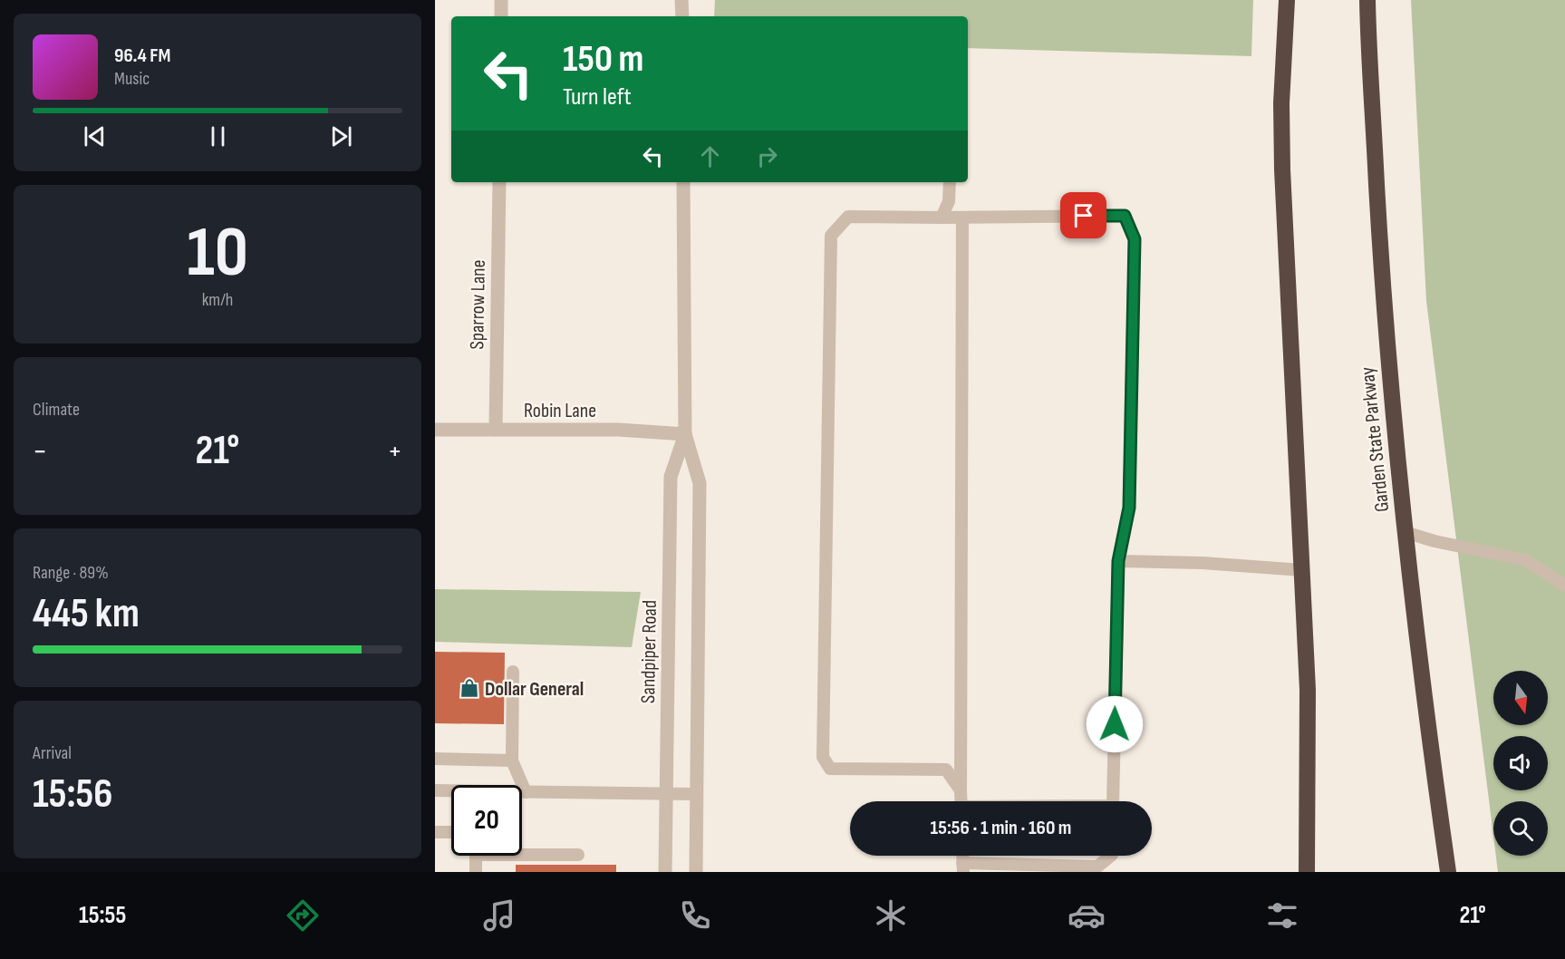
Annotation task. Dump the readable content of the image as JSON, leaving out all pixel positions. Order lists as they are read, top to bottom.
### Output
{
  "streets": {
    "highway": ["Garden State Parkway"],
    "street": ["Sparrow Lane", "Robin Lane", "Sandpiper Road"]
  },
  "crossings": [
    ["Sparrow Lane", "Robin Lane"],
    ["Robin Lane", "Sandpiper Road"]
  ],
  "places": {
    "shop": ["Dollar General"]
  },
  "north": "bottom",
  "page": {
    "turn": ["150 m", "Turn left"],
    "song": ["96.4 FM", "Music"],
    "tile": [
      ["10", "km/h"],
      "Climate",
      ["Range · 89%", "445 km"],
      ["Arrival", "15:56"]
    ],
    "heat": ["−", "21°", "+"],
    "limit": "20",
    "trip": "15:56 · 1 min · 160 m",
    "tabs": ["15:55", "21°"]
  }
}
